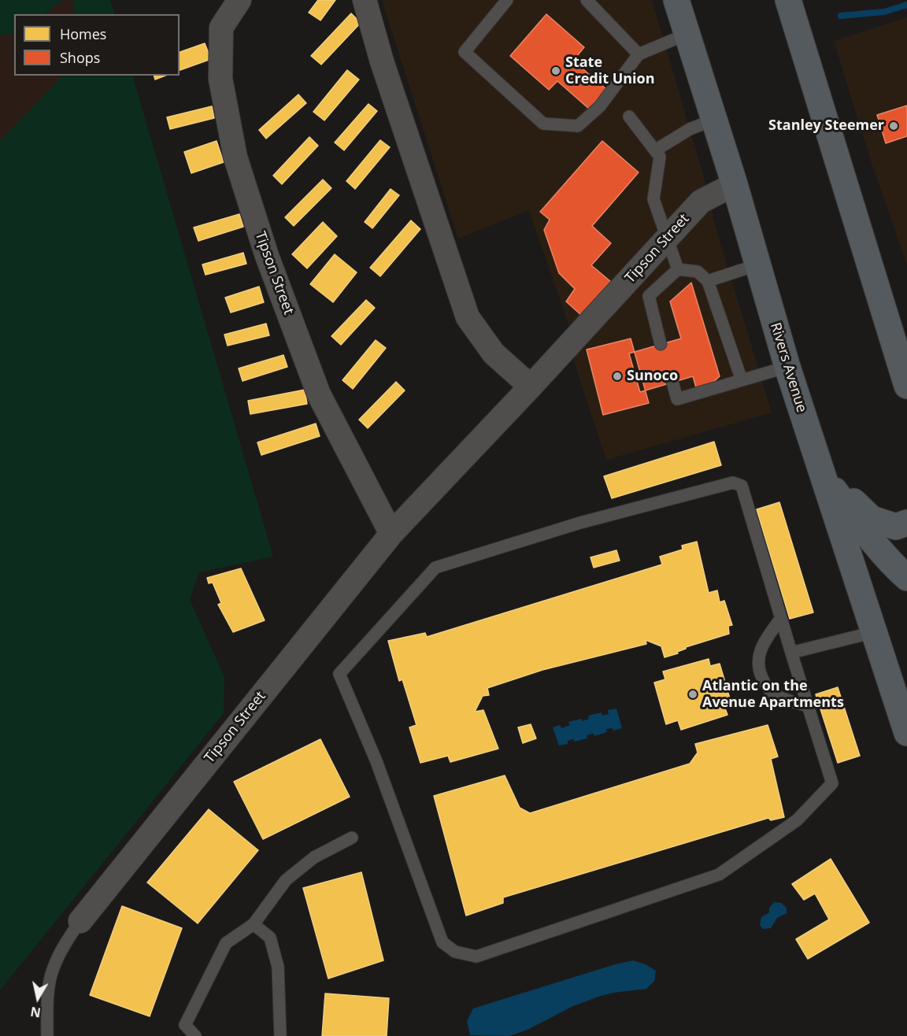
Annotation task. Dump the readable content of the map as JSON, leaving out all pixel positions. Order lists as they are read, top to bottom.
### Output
{
  "streets": {
    "main road": ["Rivers Avenue"],
    "street": ["Tipson Street"]
  },
  "crossings": [
    ["Tipson Street", "Rivers Avenue"]
  ],
  "places": [
    "State Credit Union",
    "Stanley Steemer",
    "Sunoco",
    "Atlantic on the Avenue Apartments"
  ],
  "legend": ["Homes", "Shops"],
  "north": "bottom"
}
